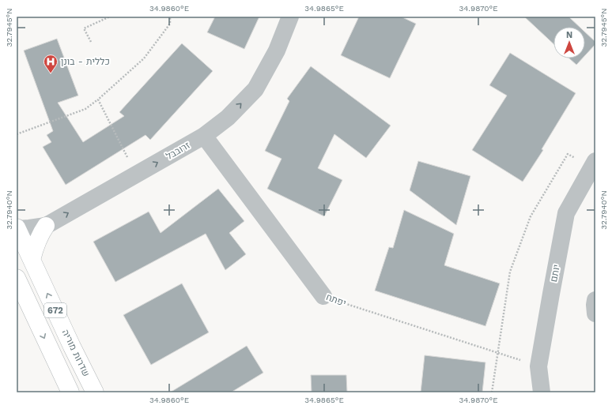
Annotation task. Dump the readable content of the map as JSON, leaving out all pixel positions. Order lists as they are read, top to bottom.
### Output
{
  "streets": {
    "main road": ["672", "שדרות מוריה"],
    "street": ["זרובבל", "יותם", "יפתח"]
  },
  "crossings": [
    ["זרובבל", "יפתח"],
    ["זרובבל", "שדרות מוריה"],
    ["יותם", "יפתח"]
  ],
  "one_way": ["זרובבל"],
  "places": {
    "hospital": ["כללית - בונן"]
  },
  "north": "top",
  "coordinates": [
    "34.9860°E",
    "34.9865°E",
    "34.9870°E",
    "32.7945°N",
    "32.7940°N"
  ]
}
